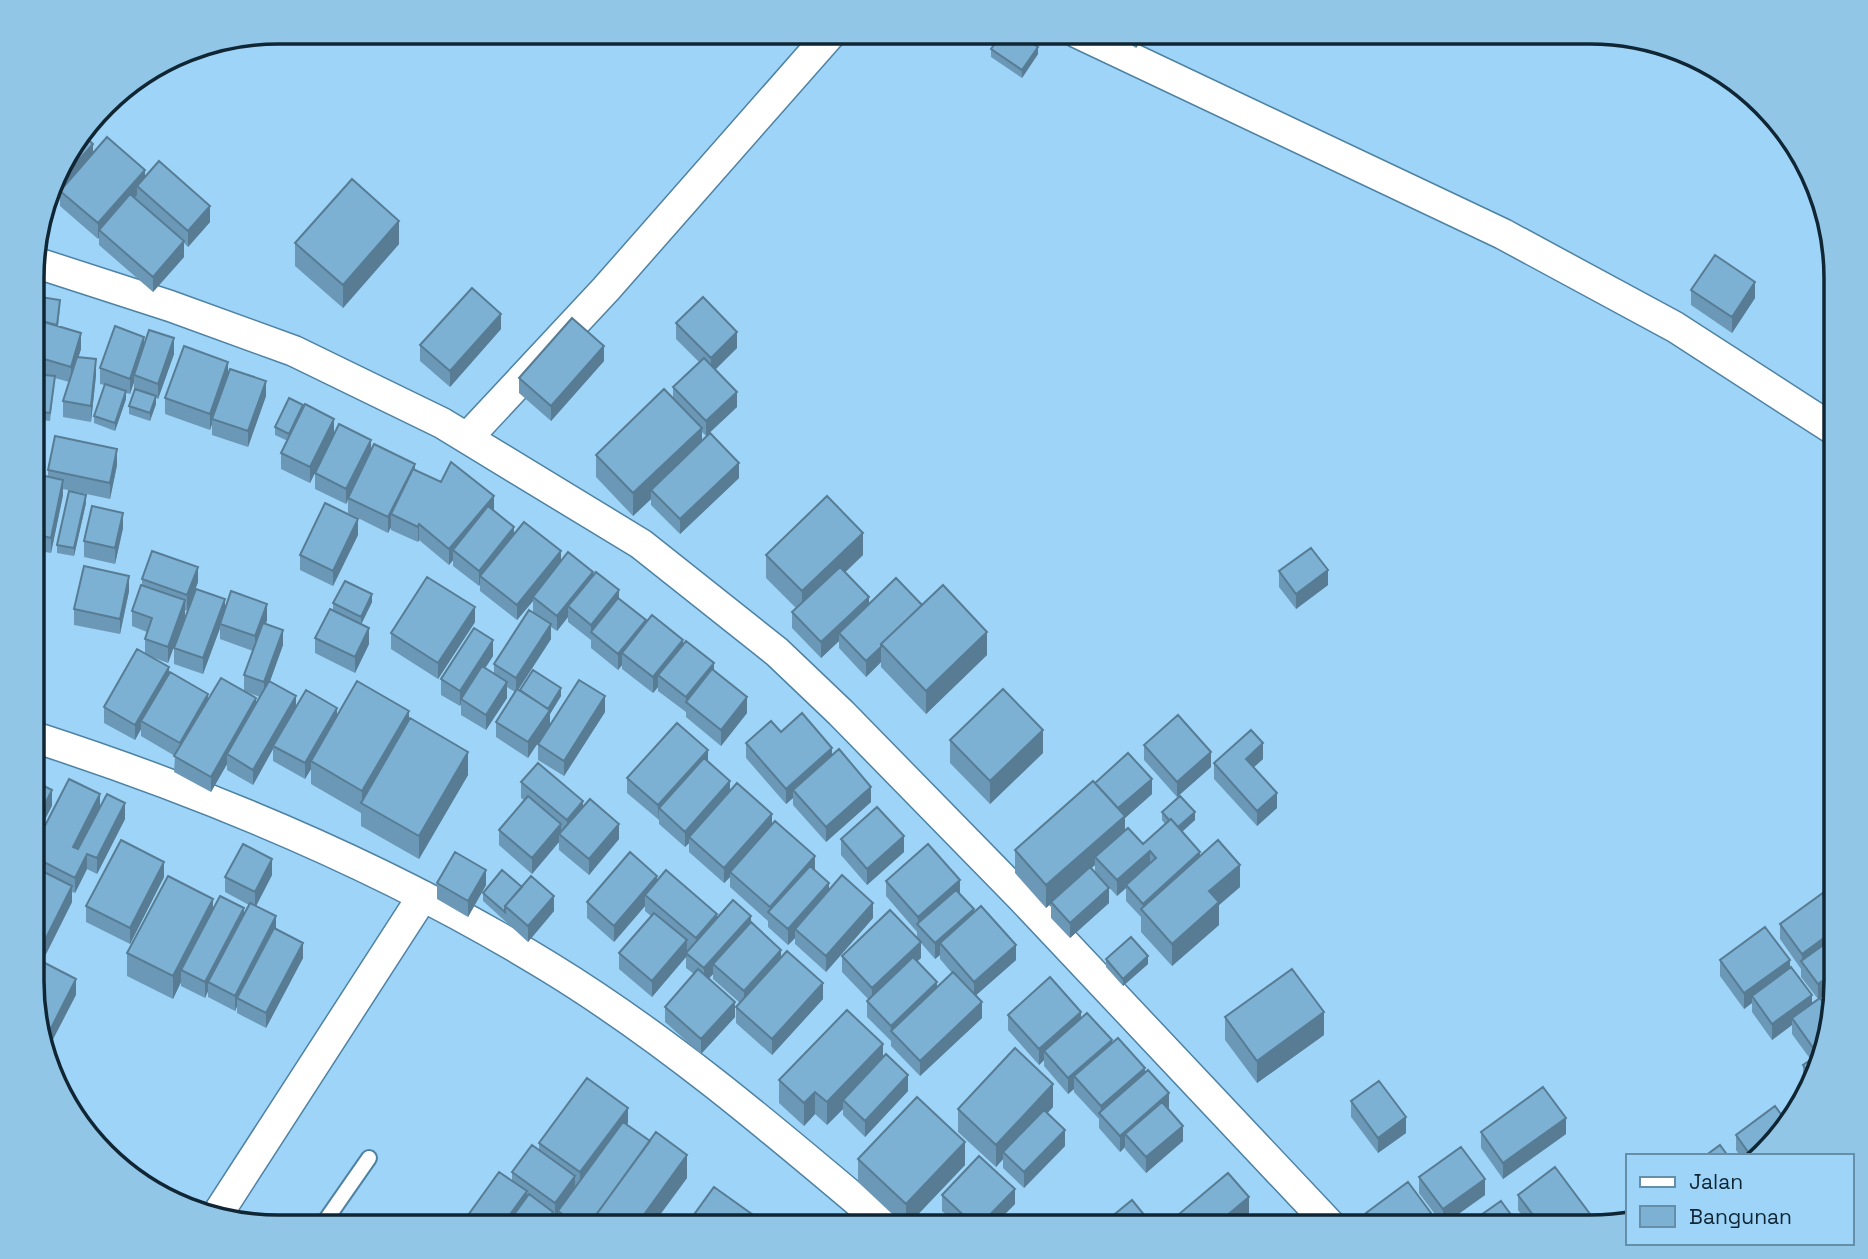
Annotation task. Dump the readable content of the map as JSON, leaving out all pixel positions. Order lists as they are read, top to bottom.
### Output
{
  "legend": ["Jalan", "Bangunan"]
}
